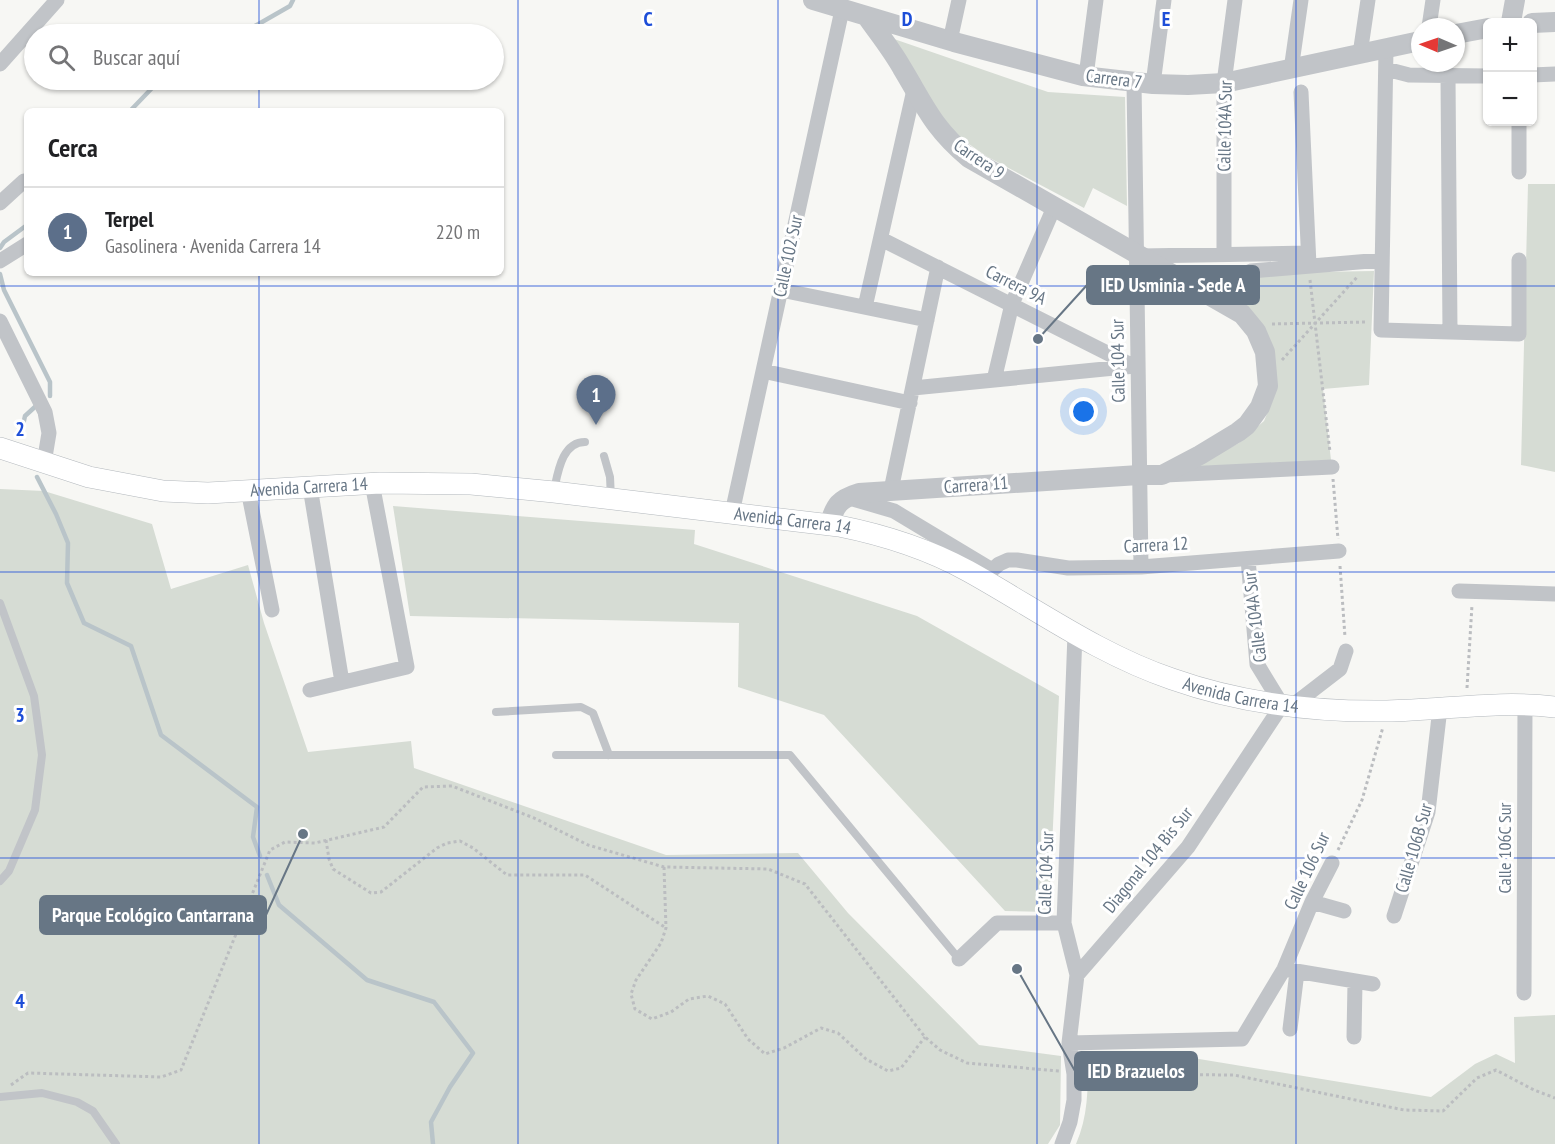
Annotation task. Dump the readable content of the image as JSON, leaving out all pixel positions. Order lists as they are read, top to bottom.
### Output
{
  "streets": {
    "main road": ["Avenida Carrera 14"],
    "street": [
      "Carrera 7",
      "Calle 104A Sur",
      "Carrera 9",
      "Calle 102 Sur",
      "Carrera 9A",
      "Calle 104 Sur",
      "Carrera 11",
      "Carrera 12",
      "Calle 106B Sur",
      "Calle 106C Sur",
      "Diagonal 104 Bis Sur",
      "Calle 106 Sur"
    ]
  },
  "crossings": [
    ["Carrera 7", "Calle 104A Sur"],
    ["Carrera 7", "Carrera 9"],
    ["Carrera 7", "Calle 102 Sur"],
    ["Carrera 7", "Calle 104 Sur"],
    ["Calle 104A Sur", "Avenida Carrera 14"],
    ["Calle 104A Sur", "Carrera 12"],
    ["Calle 104A Sur", "Diagonal 104 Bis Sur"],
    ["Carrera 9", "Calle 104 Sur"],
    ["Calle 102 Sur", "Avenida Carrera 14"],
    ["Carrera 9A", "Calle 104 Sur"],
    ["Calle 104 Sur", "Carrera 11"],
    ["Calle 104 Sur", "Avenida Carrera 14"],
    ["Calle 104 Sur", "Carrera 12"],
    ["Calle 104 Sur", "Diagonal 104 Bis Sur"],
    ["Calle 104 Sur", "Calle 106 Sur"],
    ["Avenida Carrera 14", "Carrera 12"],
    ["Avenida Carrera 14", "Calle 106B Sur"],
    ["Avenida Carrera 14", "Calle 106C Sur"],
    ["Avenida Carrera 14", "Diagonal 104 Bis Sur"],
    ["Avenida Carrera 14", "Calle 106 Sur"]
  ],
  "places": ["IED Usminia - Sede A", "Parque Ecológico Cantarrana", "IED Brazuelos"],
  "north": "left",
  "page": {
    "map_buttons": ["+", "−"],
    "search": "Buscar aquí",
    "heading": "Cerca",
    "list": [
      {
        "mark": "1",
        "name": "Terpel",
        "note": "Gasolinera · Avenida Carrera 14",
        "value": "220 m"
      }
    ],
    "pins": "1"
  },
  "grid": {
    "columns": ["C", "D", "E"],
    "rows": ["2", "3", "4"]
  }
}
